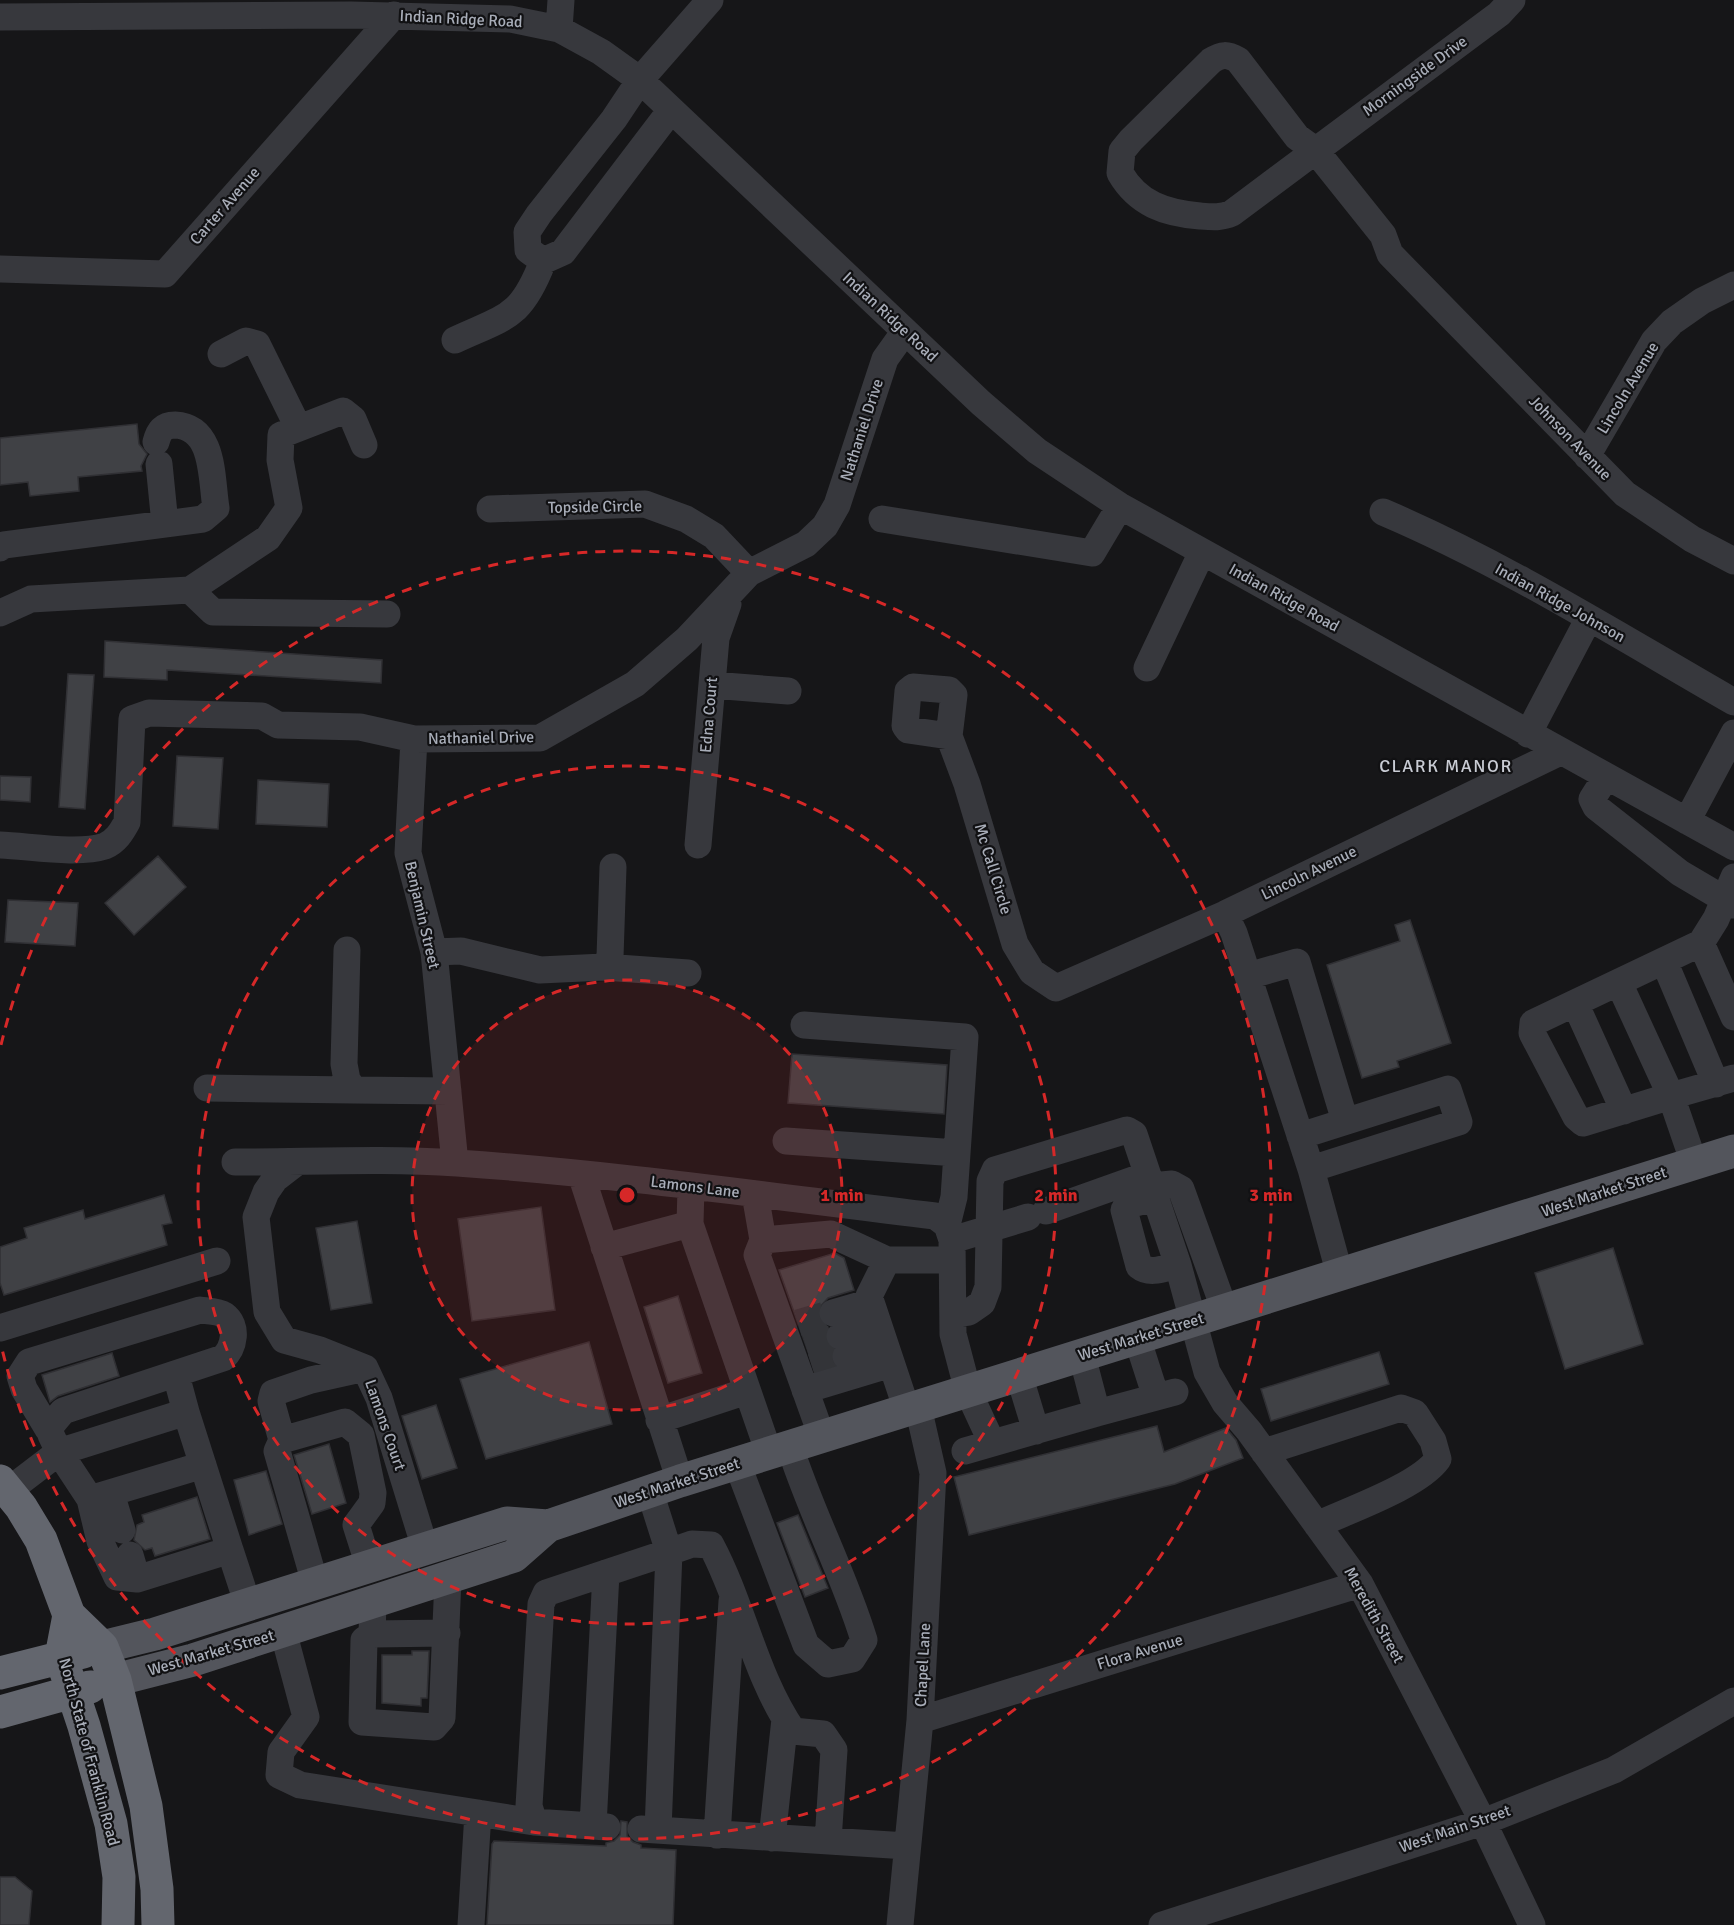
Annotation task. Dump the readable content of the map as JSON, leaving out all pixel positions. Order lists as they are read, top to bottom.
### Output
{
  "streets": {
    "highway": ["West Market Street", "North State of Franklin Road"],
    "street": [
      "Indian Ridge Road",
      "Morningside Drive",
      "Carter Avenue",
      "Lincoln Avenue",
      "Nathaniel Drive",
      "Johnson Avenue",
      "Topside Circle",
      "Indian Ridge Johnson",
      "Edna Court",
      "Mc Call Circle",
      "Benjamin Street",
      "Lamons Lane",
      "Lamons Court",
      "Meredith Street",
      "Flora Avenue",
      "Chapel Lane",
      "West Main Street"
    ]
  },
  "crossings": [
    ["Indian Ridge Road", "Carter Avenue"],
    ["Indian Ridge Road", "Lincoln Avenue"],
    ["Indian Ridge Road", "Nathaniel Drive"],
    ["Morningside Drive", "Johnson Avenue"],
    ["Lincoln Avenue", "Johnson Avenue"],
    ["Lincoln Avenue", "Mc Call Circle"],
    ["Nathaniel Drive", "Topside Circle"],
    ["Nathaniel Drive", "Edna Court"],
    ["Nathaniel Drive", "Benjamin Street"],
    ["Topside Circle", "Edna Court"],
    ["Benjamin Street", "Lamons Lane"],
    ["Lamons Lane", "Lamons Court"],
    ["West Market Street", "Lamons Court"],
    ["West Market Street", "Meredith Street"],
    ["West Market Street", "Chapel Lane"],
    ["West Market Street", "North State of Franklin Road"],
    ["Meredith Street", "Flora Avenue"],
    ["Meredith Street", "West Main Street"],
    ["Flora Avenue", "Chapel Lane"]
  ],
  "districts": ["CLARK MANOR"],
  "rings": ["1 min", "2 min", "3 min"]
}
